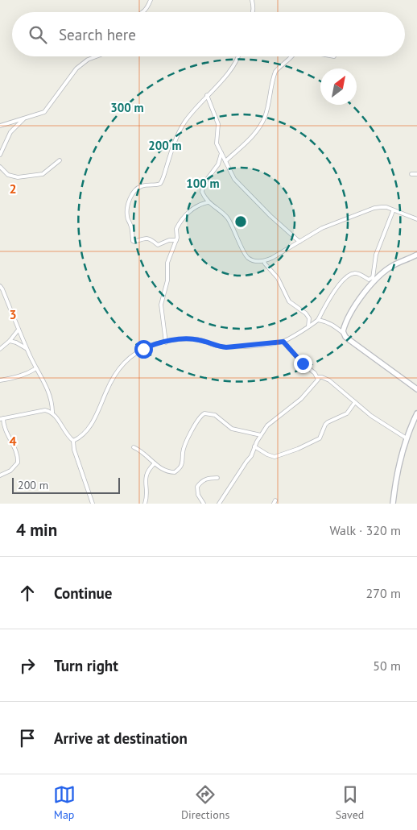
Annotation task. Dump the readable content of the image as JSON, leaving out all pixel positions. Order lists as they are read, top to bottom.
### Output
{
  "scale_bar": "200 m",
  "north": "top right",
  "page": {
    "search": "Search here",
    "scale": "200 m",
    "heading": ["4 min", "Walk · 320 m"],
    "list": [
      ["Continue", "270 m"],
      ["Turn right", "50 m"],
      "Arrive at destination"
    ],
    "nav": ["Map", "Directions", "Saved"]
  },
  "grid": {
    "rows": ["2", "3", "4"]
  },
  "rings": ["300 m", "200 m", "100 m"]
}
